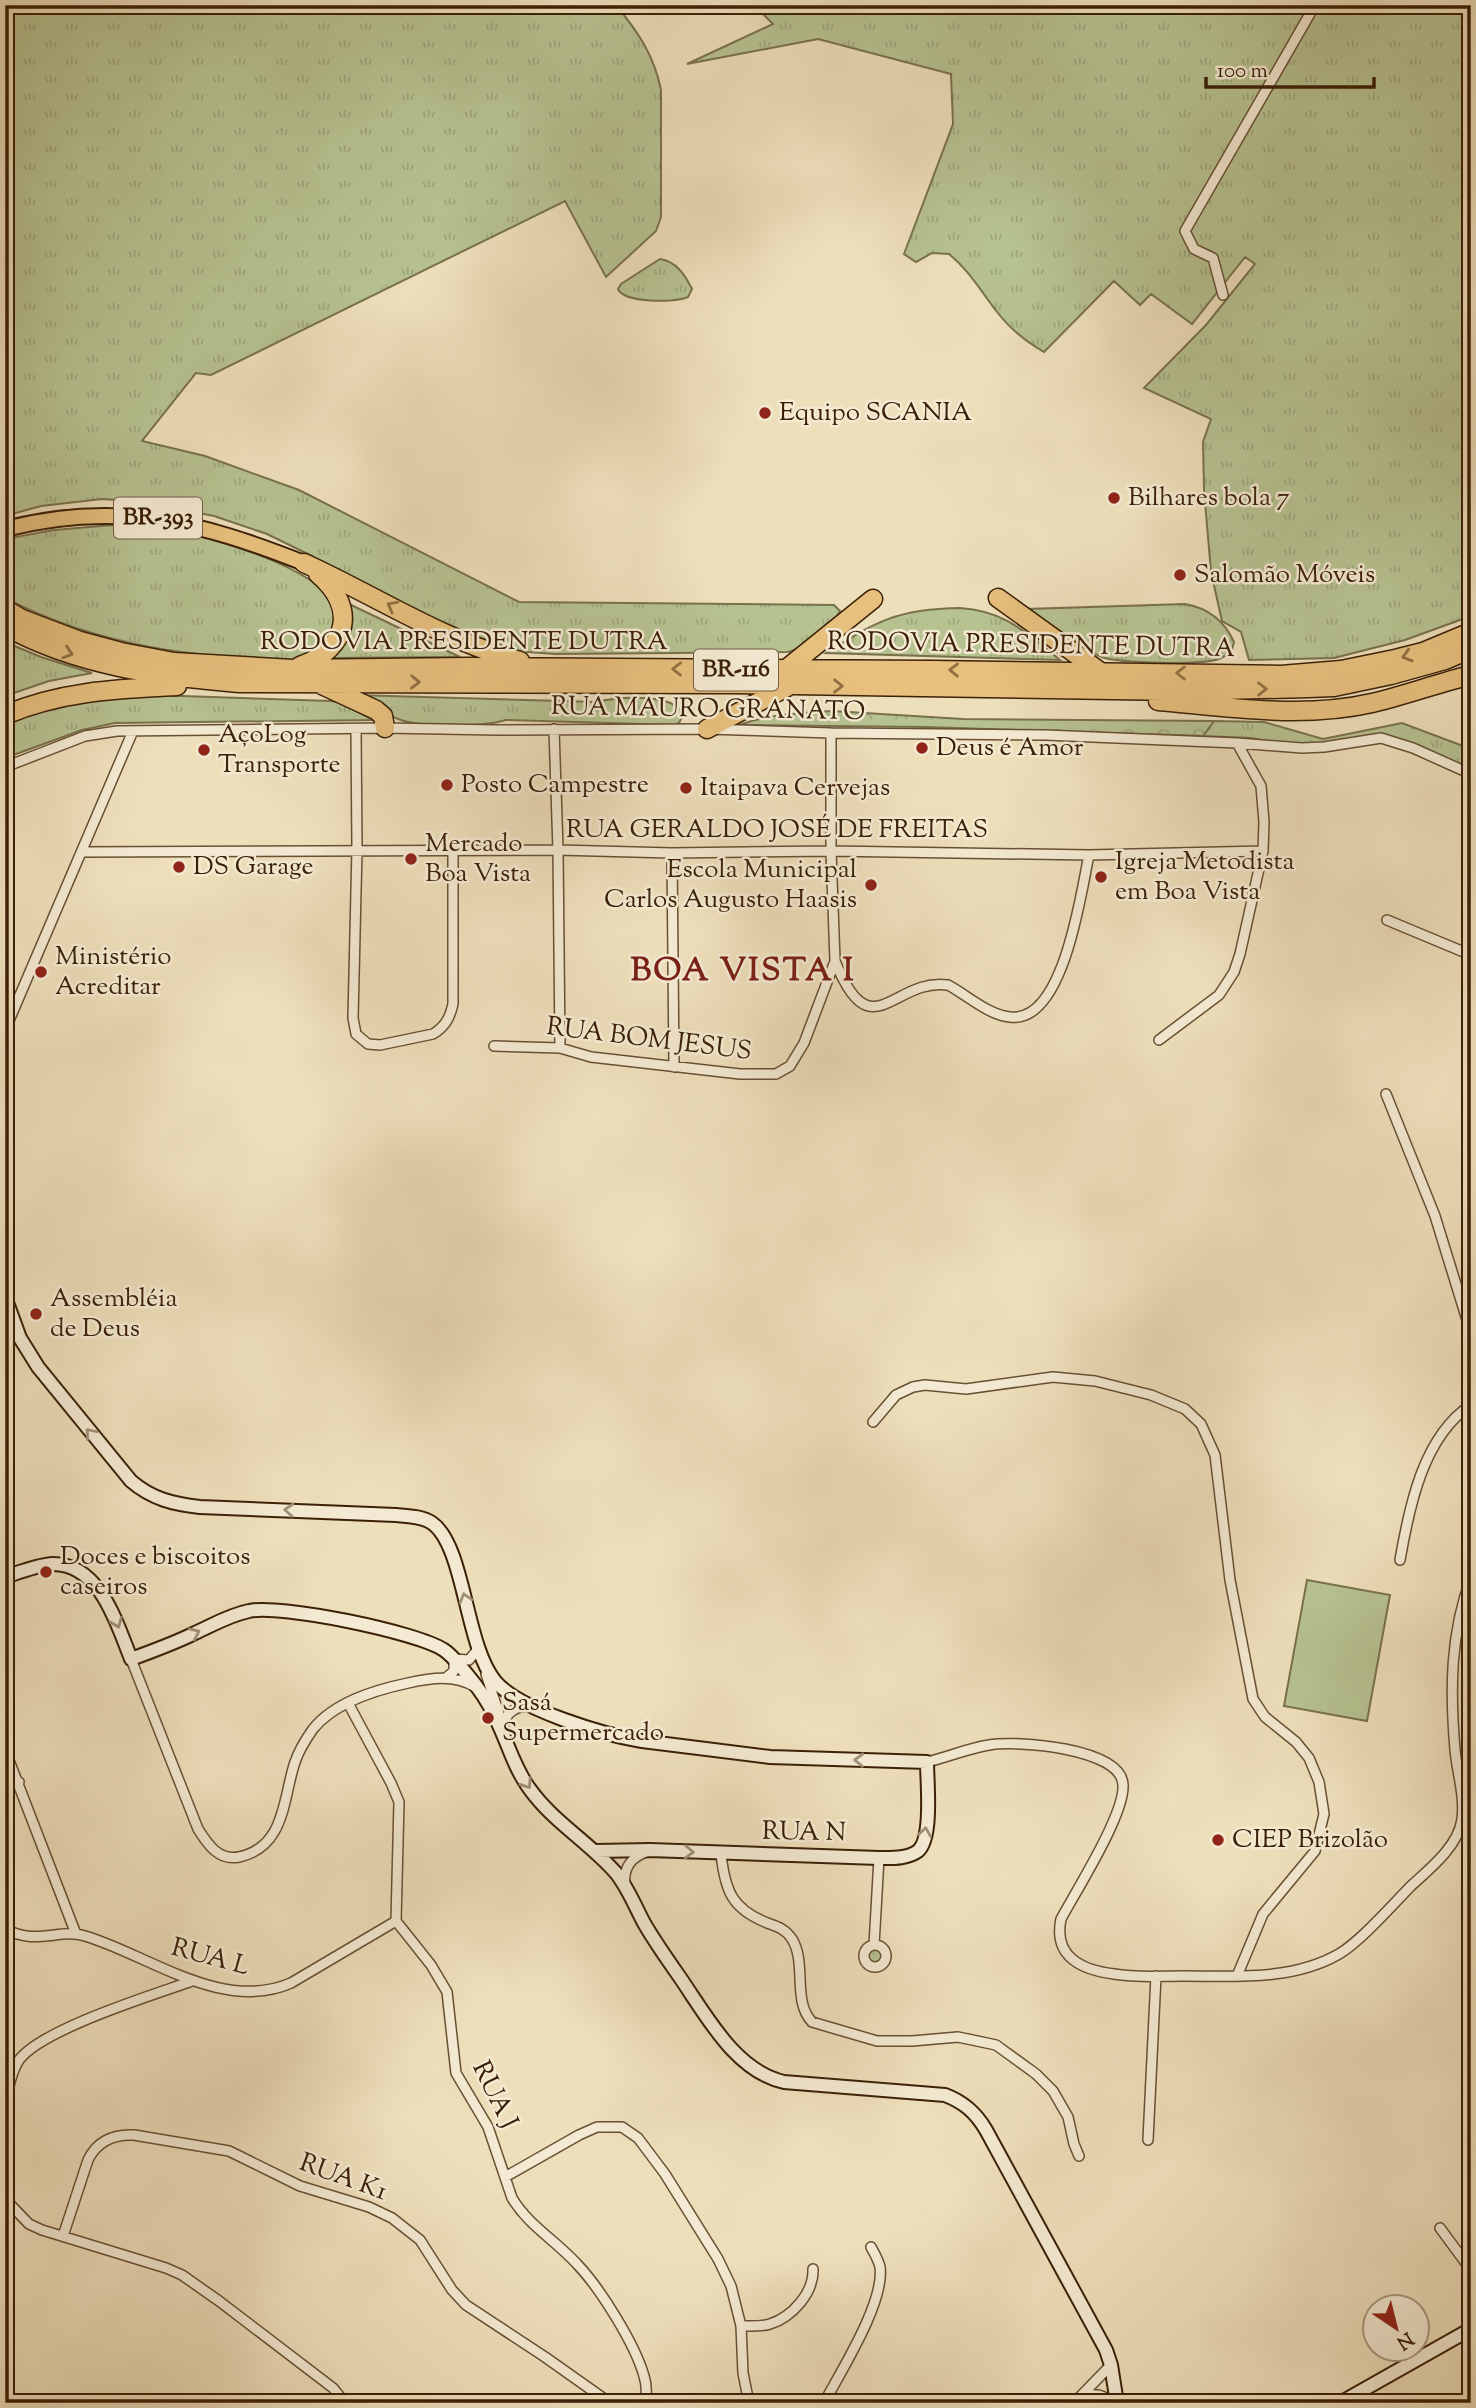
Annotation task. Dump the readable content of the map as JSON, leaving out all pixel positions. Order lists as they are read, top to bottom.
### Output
{
  "streets": {
    "highway": ["BR-393", "RODOVIA PRESIDENTE DUTRA", "BR-116"],
    "street": [
      "RUA MAURO GRANATO",
      "RUA GERALDO JOSÉ DE FREITAS",
      "RUA BOM JESUS",
      "RUA N",
      "RUA L",
      "RUA J",
      "RUA K1"
    ]
  },
  "crossings": [
    ["BR-393", "RODOVIA PRESIDENTE DUTRA"],
    ["RUA MAURO GRANATO", "RUA BOM JESUS"],
    ["RUA GERALDO JOSÉ DE FREITAS", "RUA BOM JESUS"],
    ["RUA L", "RUA J"]
  ],
  "districts": ["BOA VISTA I"],
  "places": [
    "Equipo SCANIA",
    "Bilhares bola 7",
    "Salomão Móveis",
    "Deus é Amor",
    "AçoLog Transporte",
    "Posto Campestre",
    "Itaipava Cervejas",
    "Mercado Boa Vista",
    "DS Garage",
    "Igreja Metodista em Boa Vista",
    "Escola Municipal Carlos Augusto Haasis",
    "Ministério Acreditar",
    "Assembléia de Deus",
    "Doces e biscoitos caseiros",
    "Sasá Supermercado",
    "CIEP Brizolão"
  ],
  "scale_bar": "100 m",
  "north": "bottom right"
}
